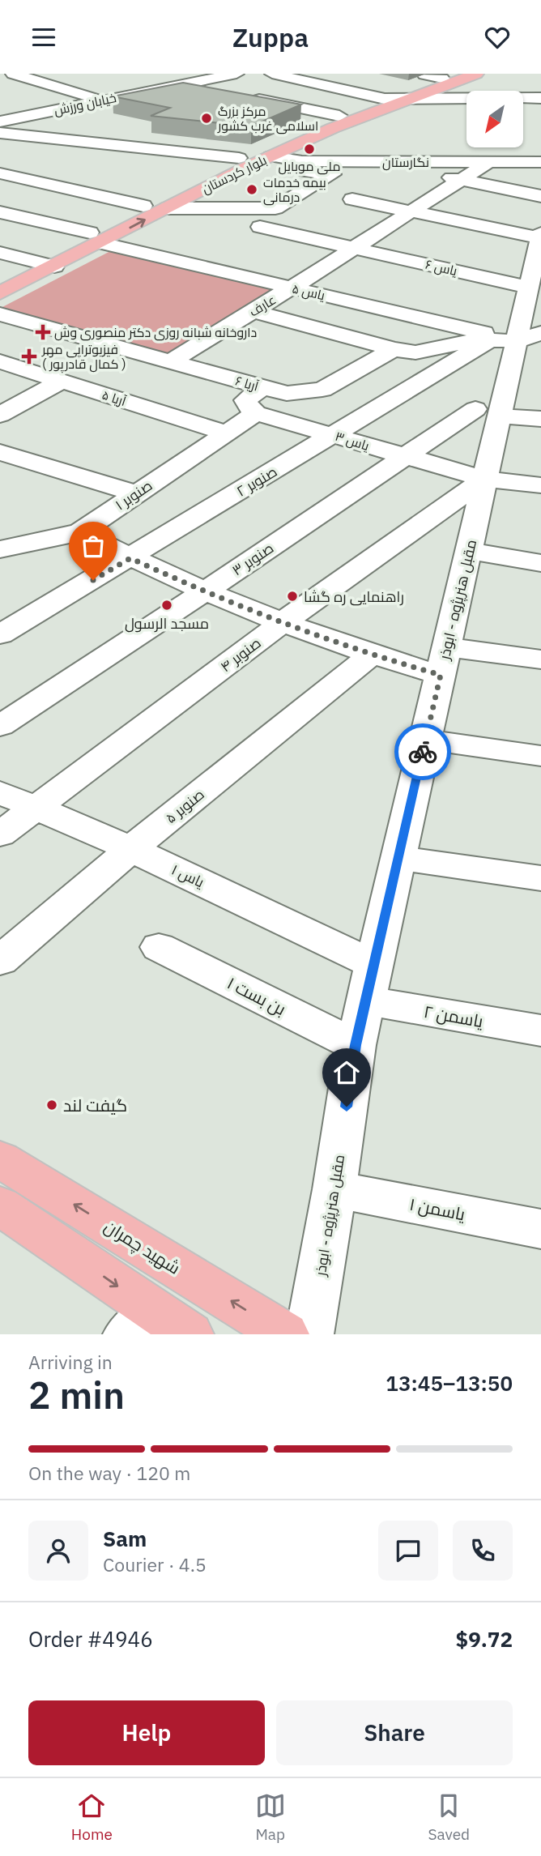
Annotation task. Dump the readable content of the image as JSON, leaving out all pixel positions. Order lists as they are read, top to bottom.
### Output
{
  "streets": {
    "main road": ["بلوار کردستان", "شهید چمران"],
    "street": [
      "خیابان ورزش",
      "نگارستان",
      "یاس ۶",
      "یاس ۵",
      "عارف",
      "آریا ۶",
      "آریا ۵",
      "یاس ۳",
      "صنوبر ۲",
      "صنوبر ۱",
      "صنوبر ۳",
      "مقبل هنرپژوه - ابوذر",
      "صنوبر ۴",
      "صنوبر ۵",
      "یاس ۱",
      "بن بست ۱",
      "یاسمن ۲",
      "یاسمن ۱"
    ]
  },
  "crossings": [
    ["نگارستان", "بلوار کردستان"],
    ["نگارستان", "عارف"],
    ["بلوار کردستان", "یاس ۵"],
    ["یاس ۶", "یاس ۵"],
    ["یاس ۶", "عارف"],
    ["یاس ۶", "صنوبر ۲"],
    ["یاس ۶", "مقبل هنرپژوه - ابوذر"],
    ["یاس ۵", "عارف"],
    ["یاس ۵", "صنوبر ۲"],
    ["یاس ۵", "مقبل هنرپژوه - ابوذر"],
    ["عارف", "آریا ۶"],
    ["آریا ۵", "صنوبر ۱"],
    ["یاس ۳", "صنوبر ۲"],
    ["یاس ۳", "صنوبر ۱"],
    ["یاس ۳", "صنوبر ۳"],
    ["یاس ۳", "مقبل هنرپژوه - ابوذر"],
    ["یاس ۳", "صنوبر ۴"],
    ["صنوبر ۲", "مقبل هنرپژوه - ابوذر"],
    ["صنوبر ۳", "مقبل هنرپژوه - ابوذر"],
    ["مقبل هنرپژوه - ابوذر", "صنوبر ۴"],
    ["مقبل هنرپژوه - ابوذر", "یاس ۱"],
    ["مقبل هنرپژوه - ابوذر", "بن بست ۱"],
    ["مقبل هنرپژوه - ابوذر", "یاسمن ۲"],
    ["مقبل هنرپژوه - ابوذر", "یاسمن ۱"],
    ["صنوبر ۴", "یاس ۱"],
    ["صنوبر ۵", "یاس ۱"],
    ["یاس ۱", "یاسمن ۲"]
  ],
  "places": {
    "other": [
      "مرکز بزرگ اسلامی غرب کشور",
      "ملی موبایل",
      "بیمه خدمات درمانی",
      "راهنمایی ره گشا",
      "مسجد الرسول",
      "گیفت لند"
    ],
    "health": ["داروخانه شبانه روزی دکتر منصوری وش", "فیزیوتراپی مهر ( کمال قادرپور )"]
  },
  "north": "bottom left",
  "page": {
    "header": "Zuppa",
    "heading": ["2 min", "Arriving in", "13:45–13:50"],
    "panel": [
      "Sam",
      "Courier · 4.5",
      "Order #4946",
      "$9.72"
    ],
    "bar": "On the way · 120 m",
    "buttons": ["Help", "Share"],
    "tabs": ["Home", "Map", "Saved"]
  }
}
